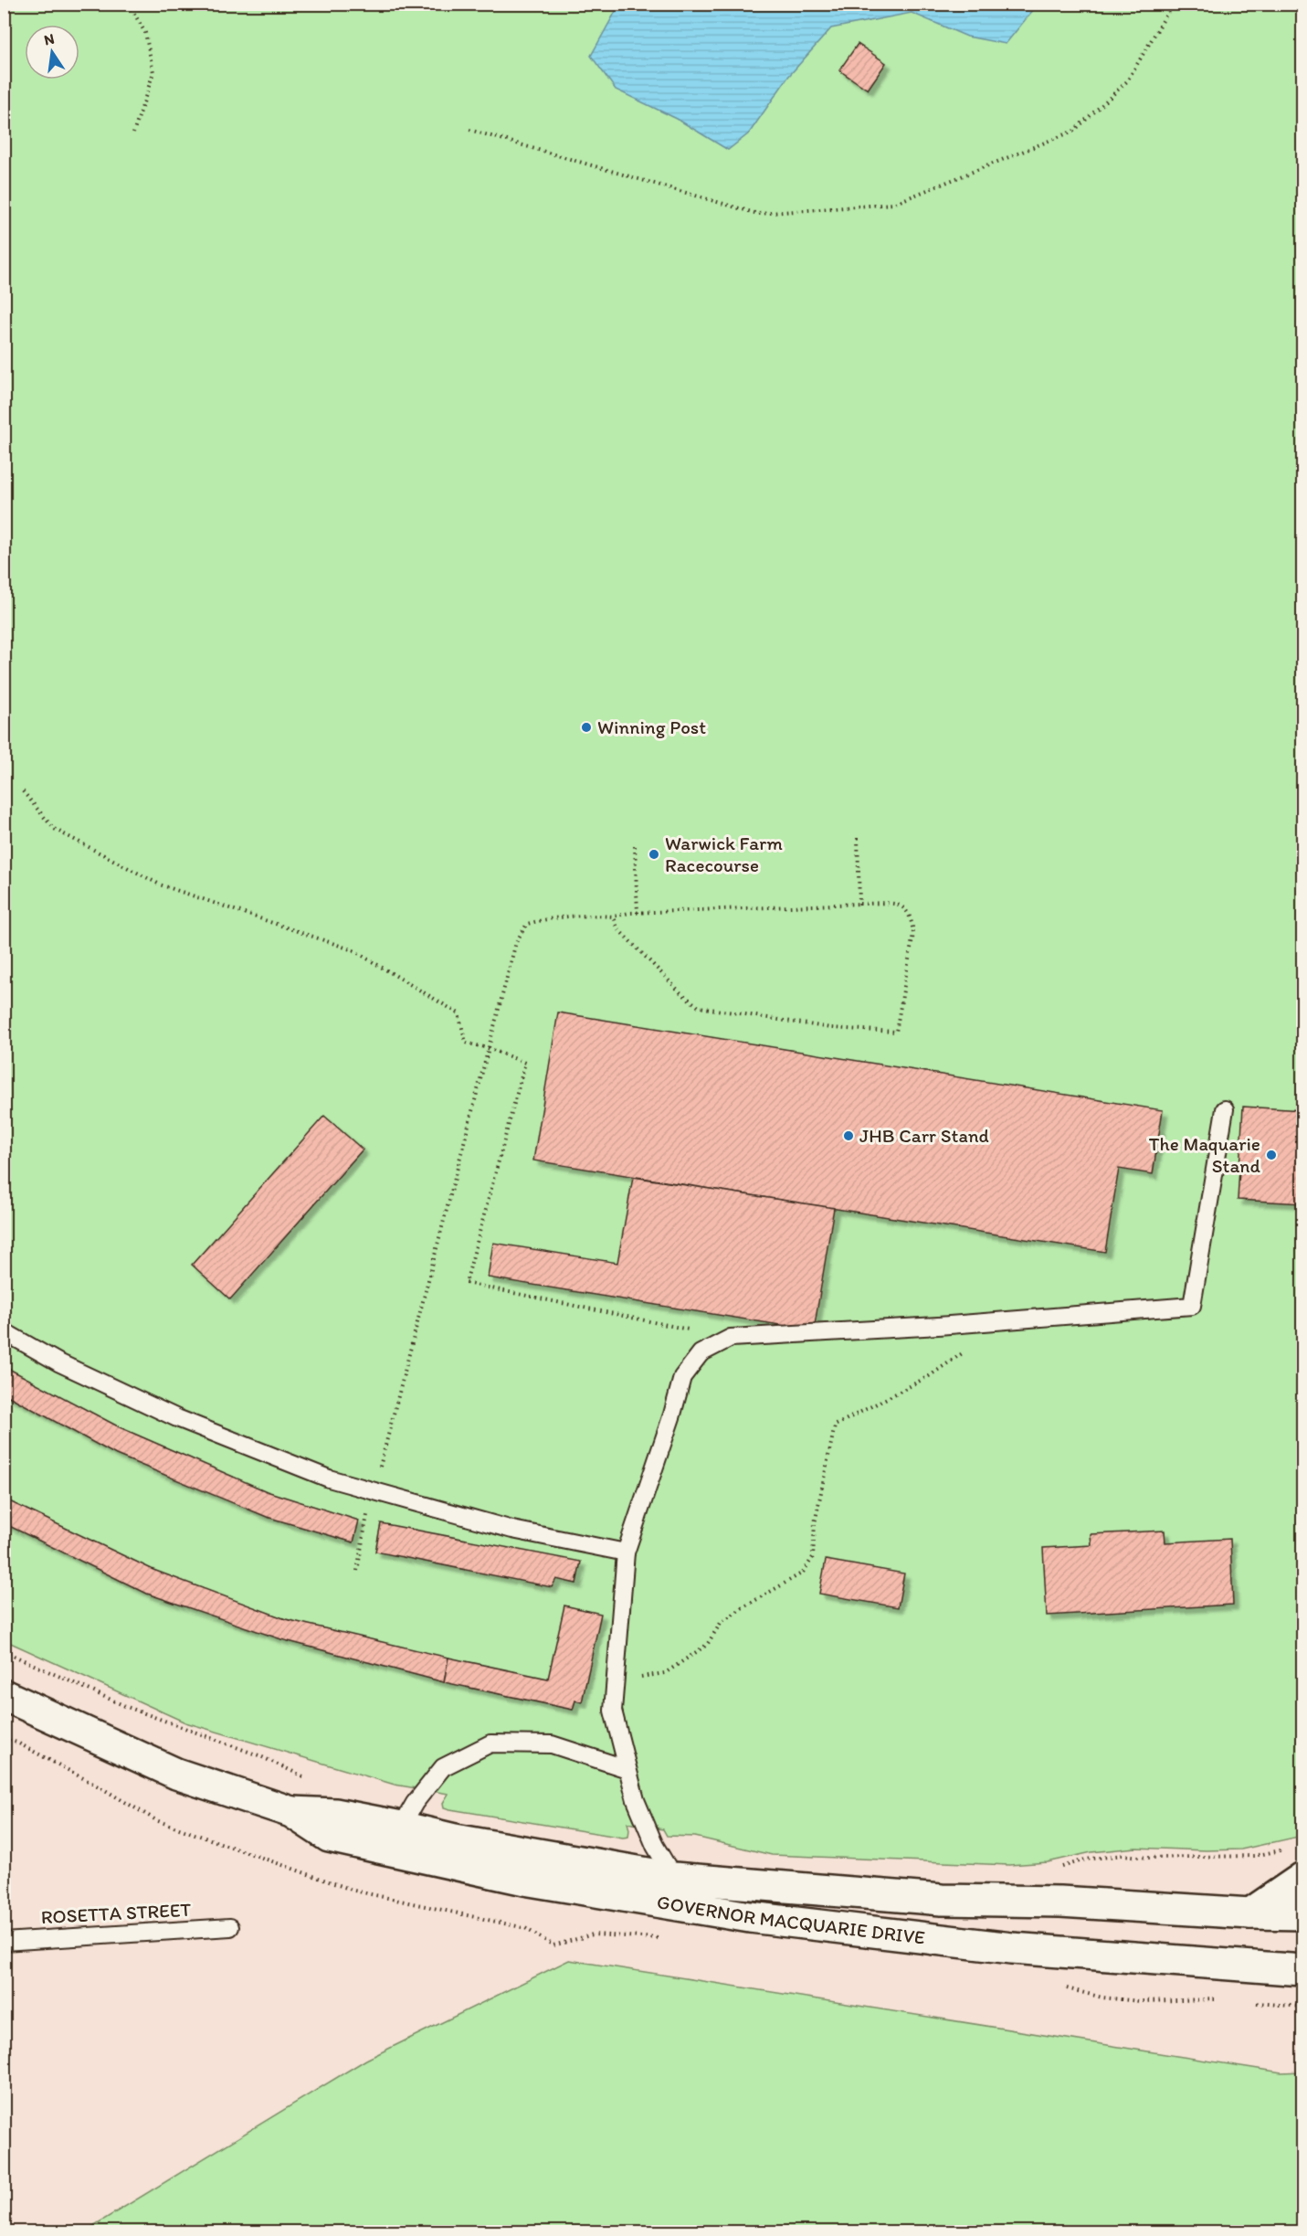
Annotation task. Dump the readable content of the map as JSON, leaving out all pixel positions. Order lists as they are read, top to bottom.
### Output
{
  "streets": {
    "main road": ["GOVERNOR MACQUARIE DRIVE"],
    "lane": ["ROSETTA STREET"]
  },
  "places": [
    "Winning Post",
    "Warwick Farm Racecourse",
    "JHB Carr Stand",
    "The Maquarie Stand"
  ],
  "north": "top"
}
